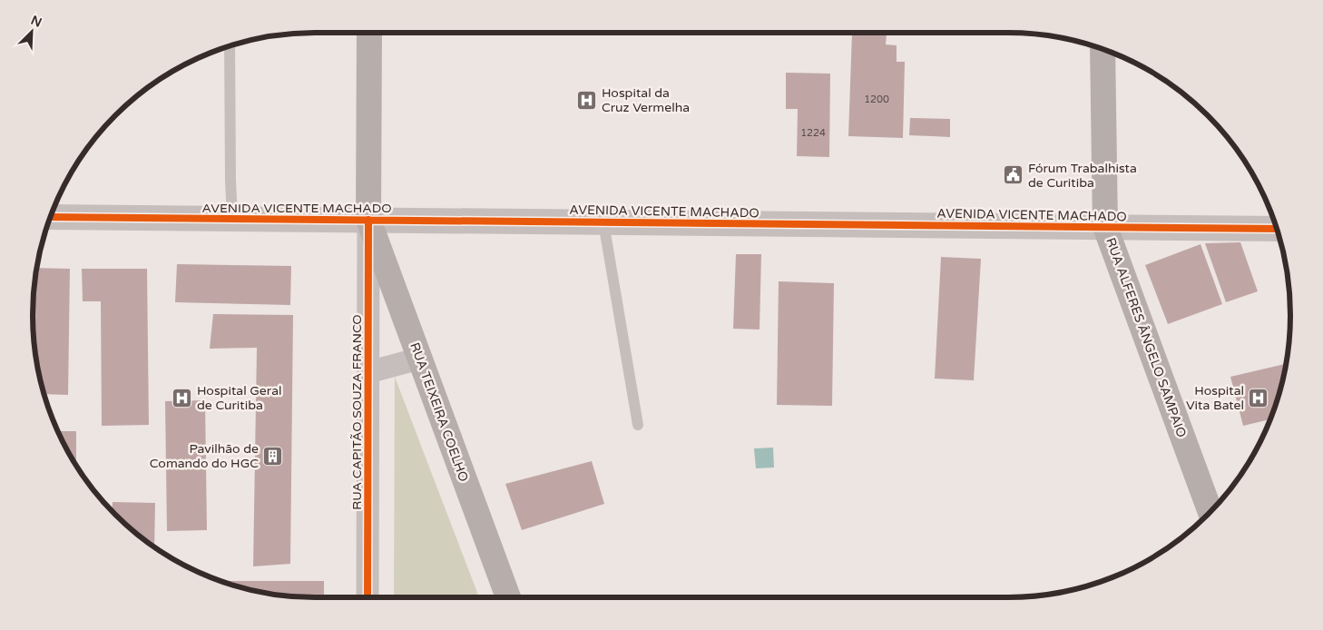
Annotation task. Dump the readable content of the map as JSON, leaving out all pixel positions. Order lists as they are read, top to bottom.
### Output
{
  "streets": {
    "main road": ["RUA ALFERES ÂNGELO SAMPAIO", "RUA CAPITÃO SOUZA FRANCO", "RUA TEIXEIRA COELHO"],
    "street": ["AVENIDA VICENTE MACHADO"]
  },
  "crossings": [
    ["AVENIDA VICENTE MACHADO", "RUA ALFERES ÂNGELO SAMPAIO"],
    ["AVENIDA VICENTE MACHADO", "RUA CAPITÃO SOUZA FRANCO"],
    ["AVENIDA VICENTE MACHADO", "RUA TEIXEIRA COELHO"],
    ["RUA CAPITÃO SOUZA FRANCO", "RUA TEIXEIRA COELHO"]
  ],
  "places": {
    "hospital": ["Hospital da Cruz Vermelha", "Hospital Geral de Curitiba", "Hospital Vita Batel"],
    "public building": ["Fórum Trabalhista de Curitiba"],
    "building": ["Pavilhão de Comando do HGC"]
  },
  "house_numbers": ["1200", "1224"],
  "north": "top right"
}
